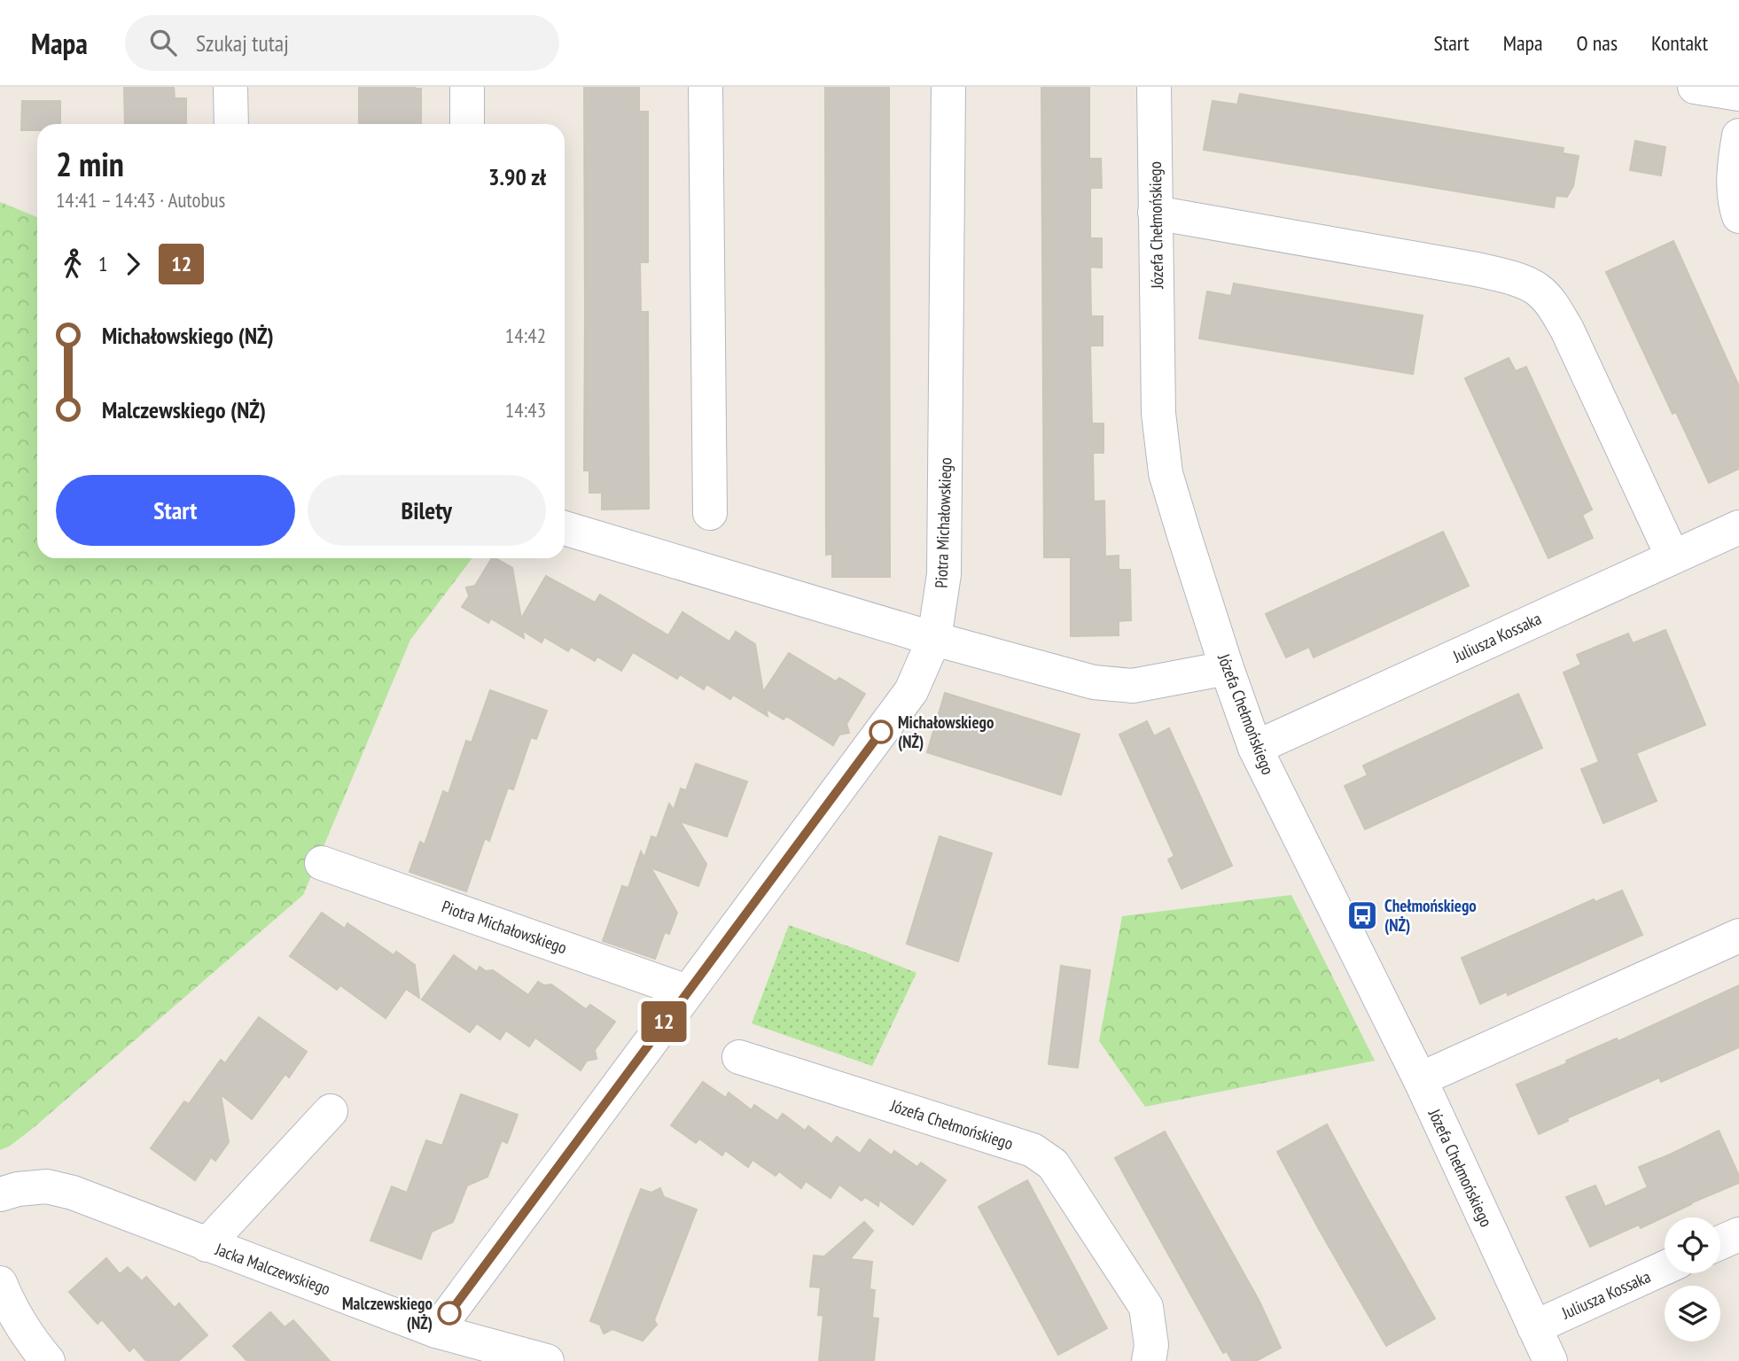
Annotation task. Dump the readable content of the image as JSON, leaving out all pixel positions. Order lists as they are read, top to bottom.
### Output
{
  "streets": {
    "street": [
      "Józefa Chełmońskiego",
      "Piotra Michałowskiego",
      "Juliusza Kossaka",
      "Jacka Malczewskiego"
    ]
  },
  "crossings": [
    ["Józefa Chełmońskiego", "Juliusza Kossaka"],
    ["Piotra Michałowskiego", "Jacka Malczewskiego"]
  ],
  "places": {
    "other": ["Michałowskiego (NŻ)", "Malczewskiego (NŻ)"],
    "bus stop": ["Chełmońskiego (NŻ)"]
  },
  "lines": ["bus line 12"],
  "page": {
    "header": "Mapa",
    "search": "Szukaj tutaj",
    "nav": [
      "Start",
      "Mapa",
      "O nas",
      "Kontakt"
    ],
    "on_map": "12",
    "heading": ["2 min", "14:41 – 14:43 · Autobus", "3.90 zł"],
    "legs": ["1", "12"],
    "list": [
      {
        "name": "Michałowskiego (NŻ)",
        "value": "14:42"
      },
      {
        "name": "Malczewskiego (NŻ)",
        "value": "14:43"
      }
    ],
    "buttons": ["Start", "Bilety"]
  }
}
